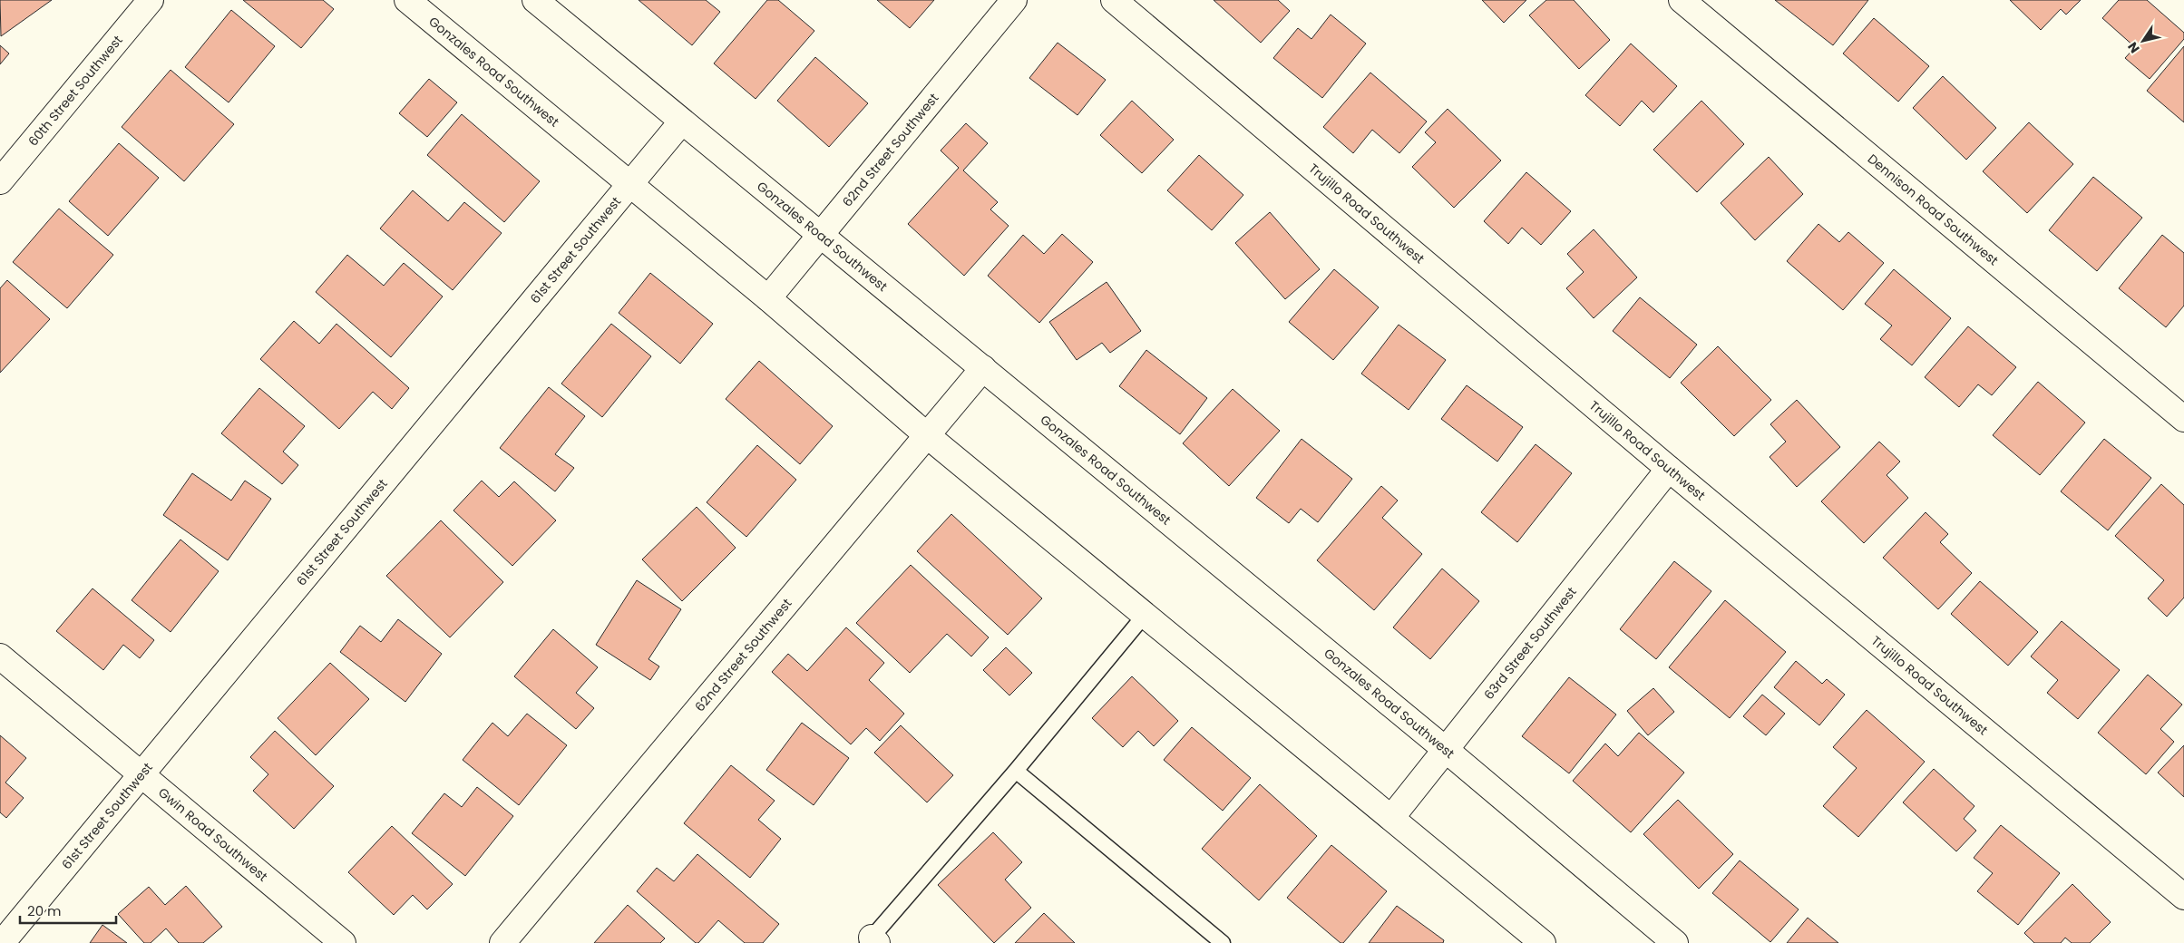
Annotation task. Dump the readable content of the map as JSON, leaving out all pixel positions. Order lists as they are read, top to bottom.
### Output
{
  "streets": {
    "street": [
      "Gonzales Road Southwest",
      "60th Street Southwest",
      "62nd Street Southwest",
      "Dennison Road Southwest",
      "Trujillo Road Southwest",
      "61st Street Southwest",
      "63rd Street Southwest",
      "Gwin Road Southwest"
    ]
  },
  "crossings": [
    ["Gonzales Road Southwest", "62nd Street Southwest"],
    ["Gonzales Road Southwest", "61st Street Southwest"],
    ["Gonzales Road Southwest", "63rd Street Southwest"],
    ["Trujillo Road Southwest", "63rd Street Southwest"],
    ["61st Street Southwest", "Gwin Road Southwest"]
  ],
  "scale_bar": "20 m",
  "north": "bottom left"
}
